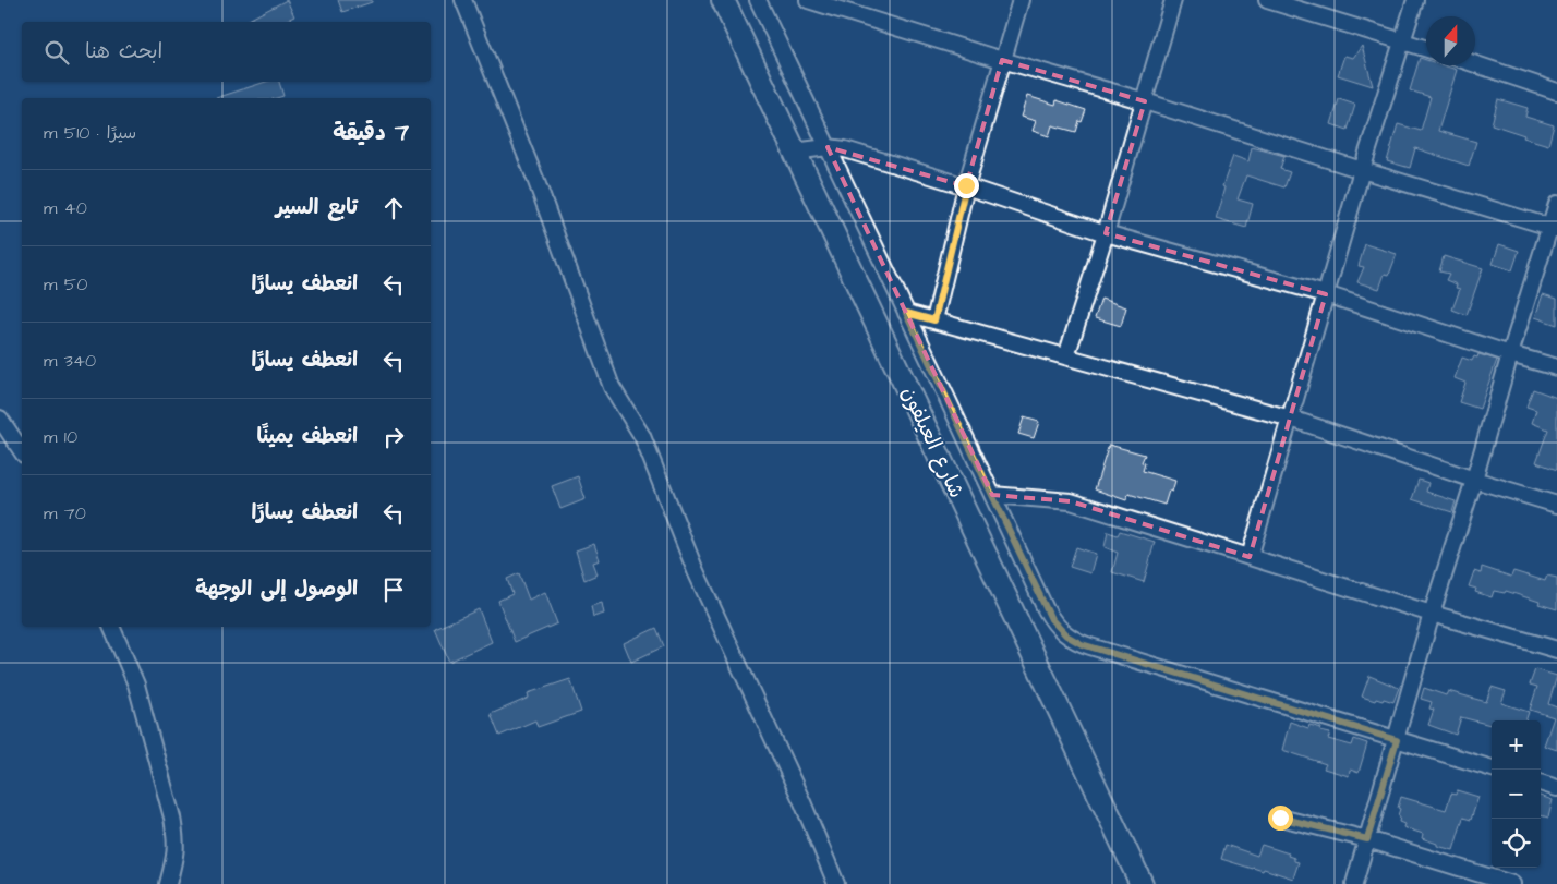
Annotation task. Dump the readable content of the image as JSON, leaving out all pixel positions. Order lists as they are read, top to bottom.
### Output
{
  "streets": {
    "highway": ["شارع العيلفون"]
  },
  "north": "top",
  "page": {
    "search": "ابحث هنا",
    "heading": ["7 دقيقة", "سيرًا · 510 m"],
    "list": [
      ["تابع السير", "40 m"],
      ["انعطف يسارًا", "50 m"],
      ["انعطف يسارًا", "340 m"],
      ["انعطف يمينًا", "10 m"],
      ["انعطف يسارًا", "70 m"],
      "الوصول إلى الوجهة"
    ],
    "map_buttons": ["+", "−"]
  }
}
